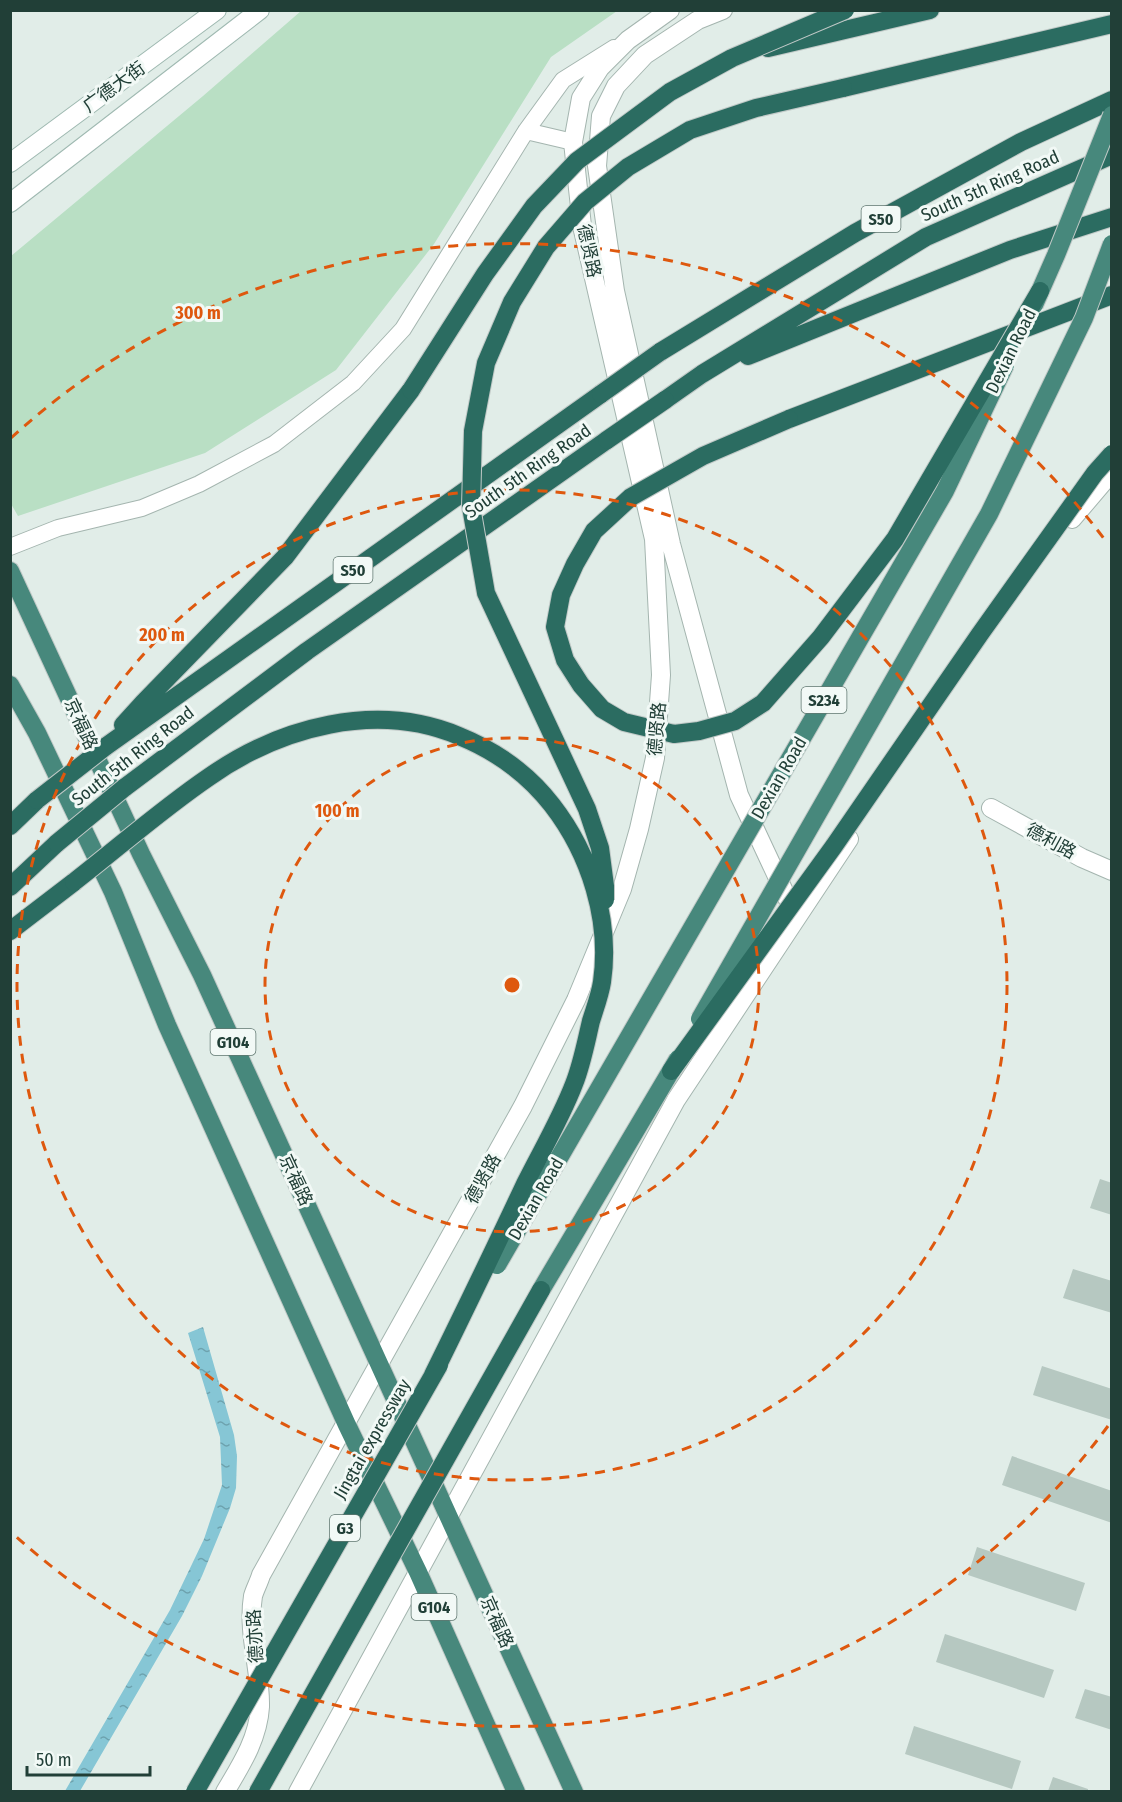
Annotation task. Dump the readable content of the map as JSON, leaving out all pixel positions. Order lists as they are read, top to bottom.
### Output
{
  "streets": {
    "highway": [
      "South 5th Ring Road",
      "S50",
      "Dexian Road",
      "S234",
      "京福路",
      "G104",
      "Jingtai expressway",
      "G3"
    ],
    "street": [
      "广德大街",
      "德贤路",
      "德利路",
      "德亦路"
    ]
  },
  "crossings": [
    ["德贤路", "京福路"],
    ["德贤路", "G104"],
    ["德贤路", "德亦路"],
    ["Dexian Road", "Jingtai expressway"],
    ["G104", "德亦路"]
  ],
  "scale_bar": "50 m",
  "rings": ["300 m", "200 m", "100 m"]
}
